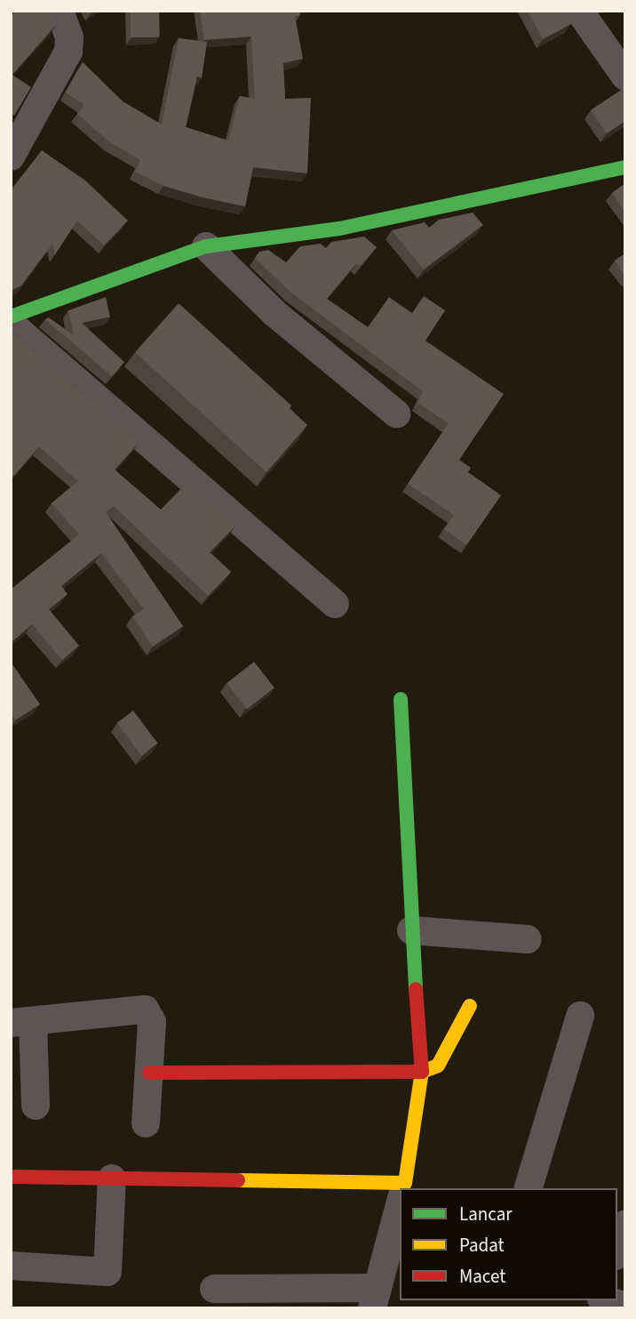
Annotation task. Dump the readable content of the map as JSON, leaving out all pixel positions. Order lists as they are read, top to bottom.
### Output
{
  "legend": ["Lancar", "Padat", "Macet"]
}
